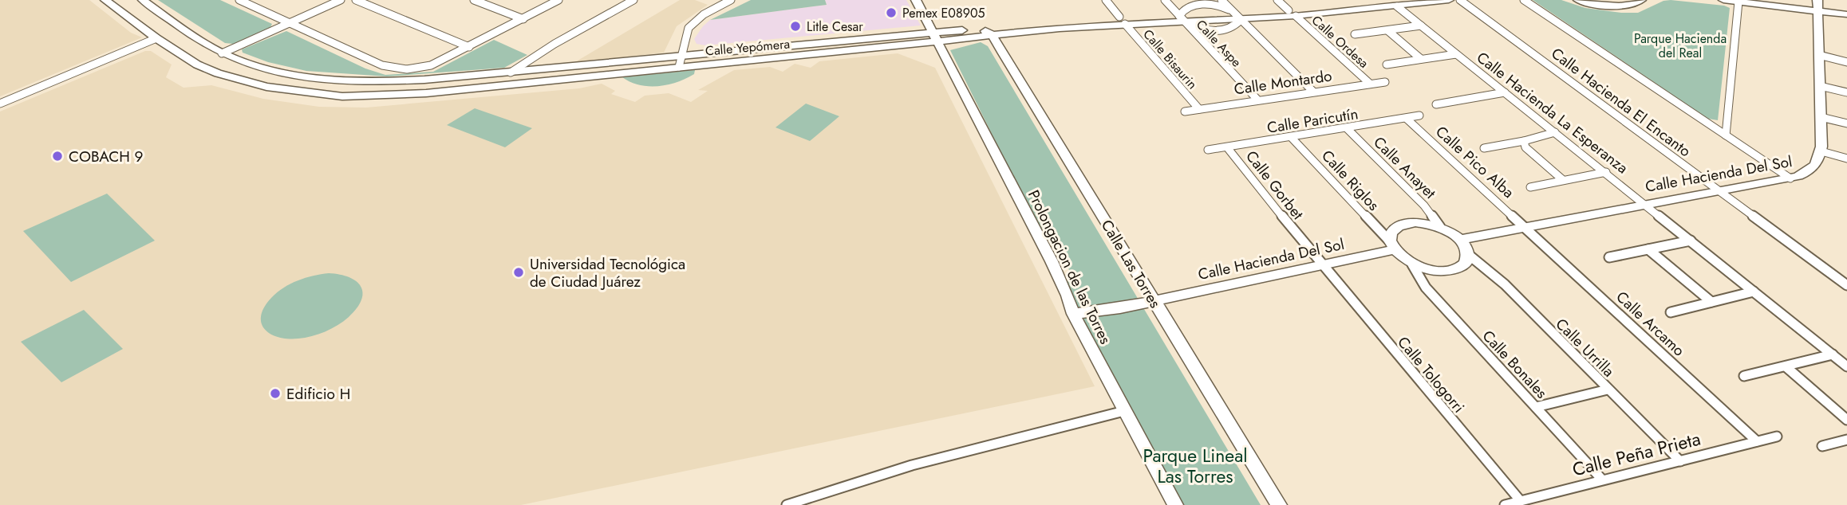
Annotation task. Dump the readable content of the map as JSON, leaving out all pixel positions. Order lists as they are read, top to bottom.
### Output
{
  "streets": {
    "main road": [
      "Calle Yepómera",
      "Calle Hacienda Del Sol",
      "Calle Las Torres",
      "Prolongacion de las Torres"
    ],
    "street": [
      "Calle Ordesa",
      "Calle Aspe",
      "Calle Bisaurin",
      "Calle Montardo",
      "Calle Hacienda El Encanto",
      "Calle Hacienda La Esperanza",
      "Calle Paricutín",
      "Calle Pico Alba",
      "Calle Anayet",
      "Calle Riglos",
      "Calle Gorbet",
      "Calle Arcamo",
      "Calle Urrilla",
      "Calle Bonales",
      "Calle Tologorri",
      "Calle Peña Prieta"
    ]
  },
  "crossings": [
    ["Calle Ordesa", "Calle Yepómera"],
    ["Calle Ordesa", "Calle Montardo"],
    ["Calle Aspe", "Calle Yepómera"],
    ["Calle Aspe", "Calle Montardo"],
    ["Calle Yepómera", "Calle Bisaurin"],
    ["Calle Yepómera", "Calle Hacienda La Esperanza"],
    ["Calle Yepómera", "Calle Las Torres"],
    ["Calle Yepómera", "Prolongacion de las Torres"],
    ["Calle Bisaurin", "Calle Montardo"],
    ["Calle Hacienda El Encanto", "Calle Hacienda Del Sol"],
    ["Calle Hacienda La Esperanza", "Calle Hacienda Del Sol"],
    ["Calle Paricutín", "Calle Pico Alba"],
    ["Calle Paricutín", "Calle Anayet"],
    ["Calle Paricutín", "Calle Riglos"],
    ["Calle Paricutín", "Calle Gorbet"],
    ["Calle Pico Alba", "Calle Hacienda Del Sol"],
    ["Calle Pico Alba", "Calle Arcamo"],
    ["Calle Hacienda Del Sol", "Calle Riglos"],
    ["Calle Hacienda Del Sol", "Calle Gorbet"],
    ["Calle Hacienda Del Sol", "Calle Las Torres"],
    ["Calle Hacienda Del Sol", "Prolongacion de las Torres"],
    ["Calle Hacienda Del Sol", "Calle Arcamo"],
    ["Calle Hacienda Del Sol", "Calle Tologorri"],
    ["Calle Gorbet", "Calle Tologorri"],
    ["Calle Arcamo", "Calle Peña Prieta"],
    ["Calle Urrilla", "Calle Peña Prieta"],
    ["Calle Bonales", "Calle Peña Prieta"],
    ["Calle Tologorri", "Calle Peña Prieta"]
  ],
  "parks": ["Parque Hacienda del Real", "Parque Lineal Las Torres"],
  "places": [
    "Pemex E08905",
    "Litle Cesar",
    "COBACH 9",
    "Universidad Tecnológica de Ciudad Juárez",
    "Edificio H"
  ]
}
